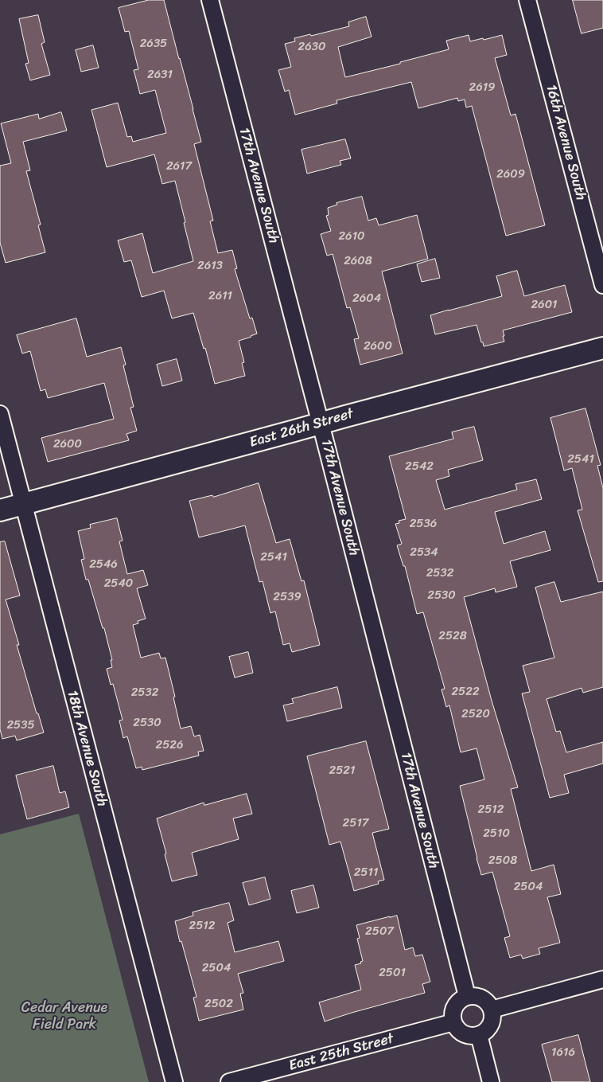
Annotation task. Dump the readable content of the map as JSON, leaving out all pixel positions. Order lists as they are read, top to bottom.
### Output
{
  "streets": {
    "street": [
      "16th Avenue South",
      "17th Avenue South",
      "East 26th Street",
      "18th Avenue South",
      "East 25th Street"
    ]
  },
  "crossings": [
    ["17th Avenue South", "East 26th Street"],
    ["17th Avenue South", "East 25th Street"],
    ["East 26th Street", "18th Avenue South"]
  ],
  "parks": ["Cedar Avenue Field Park"],
  "house_numbers": [
    "2635",
    "2630",
    "2631",
    "2619",
    "2617",
    "2609",
    "2610",
    "2608",
    "2613",
    "2611",
    "2604",
    "2601",
    "2600",
    "2600",
    "2541",
    "2542",
    "2536",
    "2534",
    "2541",
    "2546",
    "2532",
    "2540",
    "2530",
    "2539",
    "2528",
    "2522",
    "2532",
    "2520",
    "2530",
    "2535",
    "2526",
    "2521",
    "2512",
    "2517",
    "2510",
    "2508",
    "2511",
    "2504",
    "2512",
    "2507",
    "2504",
    "2501",
    "2502",
    "1616"
  ]
}
